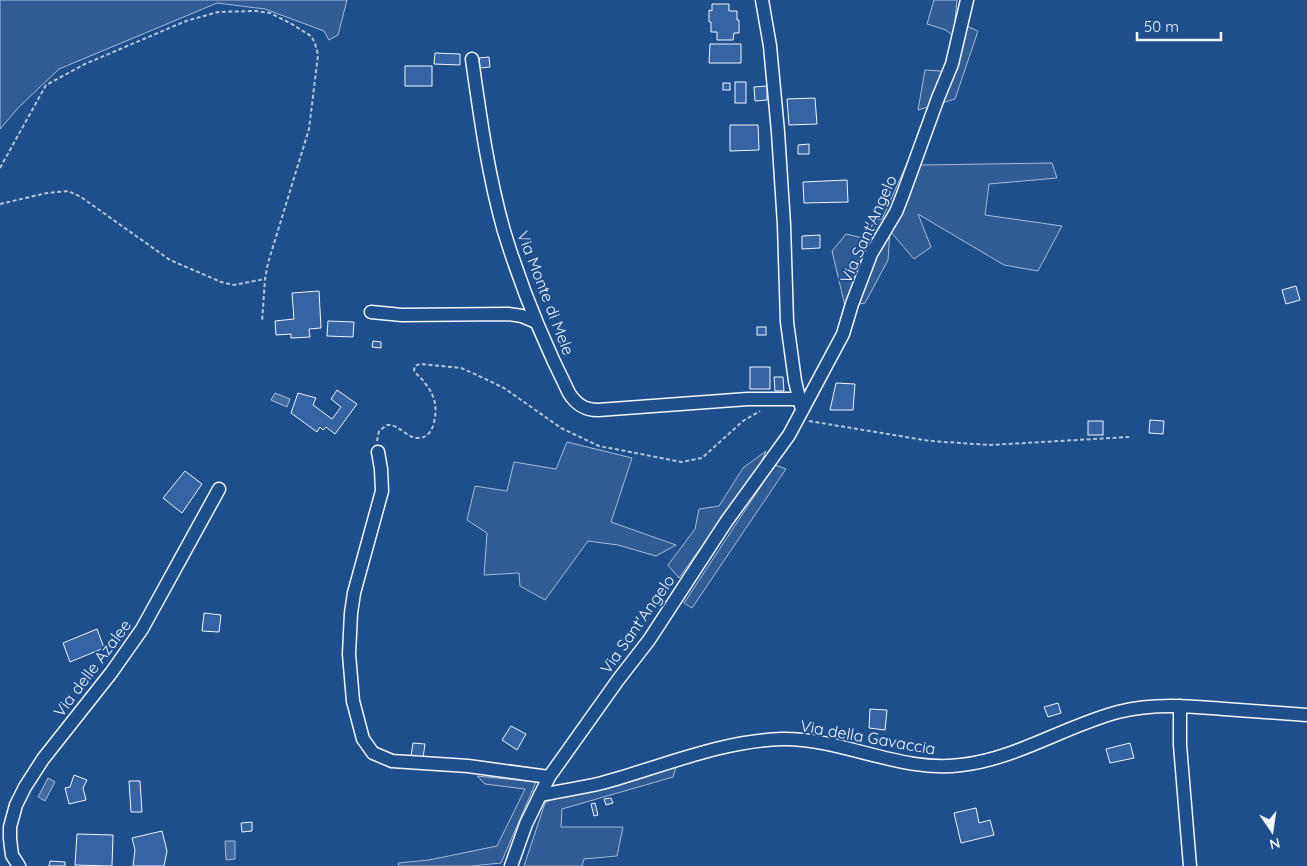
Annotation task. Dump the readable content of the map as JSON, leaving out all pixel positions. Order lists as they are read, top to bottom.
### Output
{
  "streets": {
    "street": [
      "Via Sant'Angelo",
      "Via Monte di Mele",
      "Via delle Azalee",
      "Via della Gavaccia"
    ]
  },
  "crossings": [
    ["Via Sant'Angelo", "Via Monte di Mele"],
    ["Via Sant'Angelo", "Via della Gavaccia"]
  ],
  "scale_bar": "50 m",
  "north": "bottom"
}
